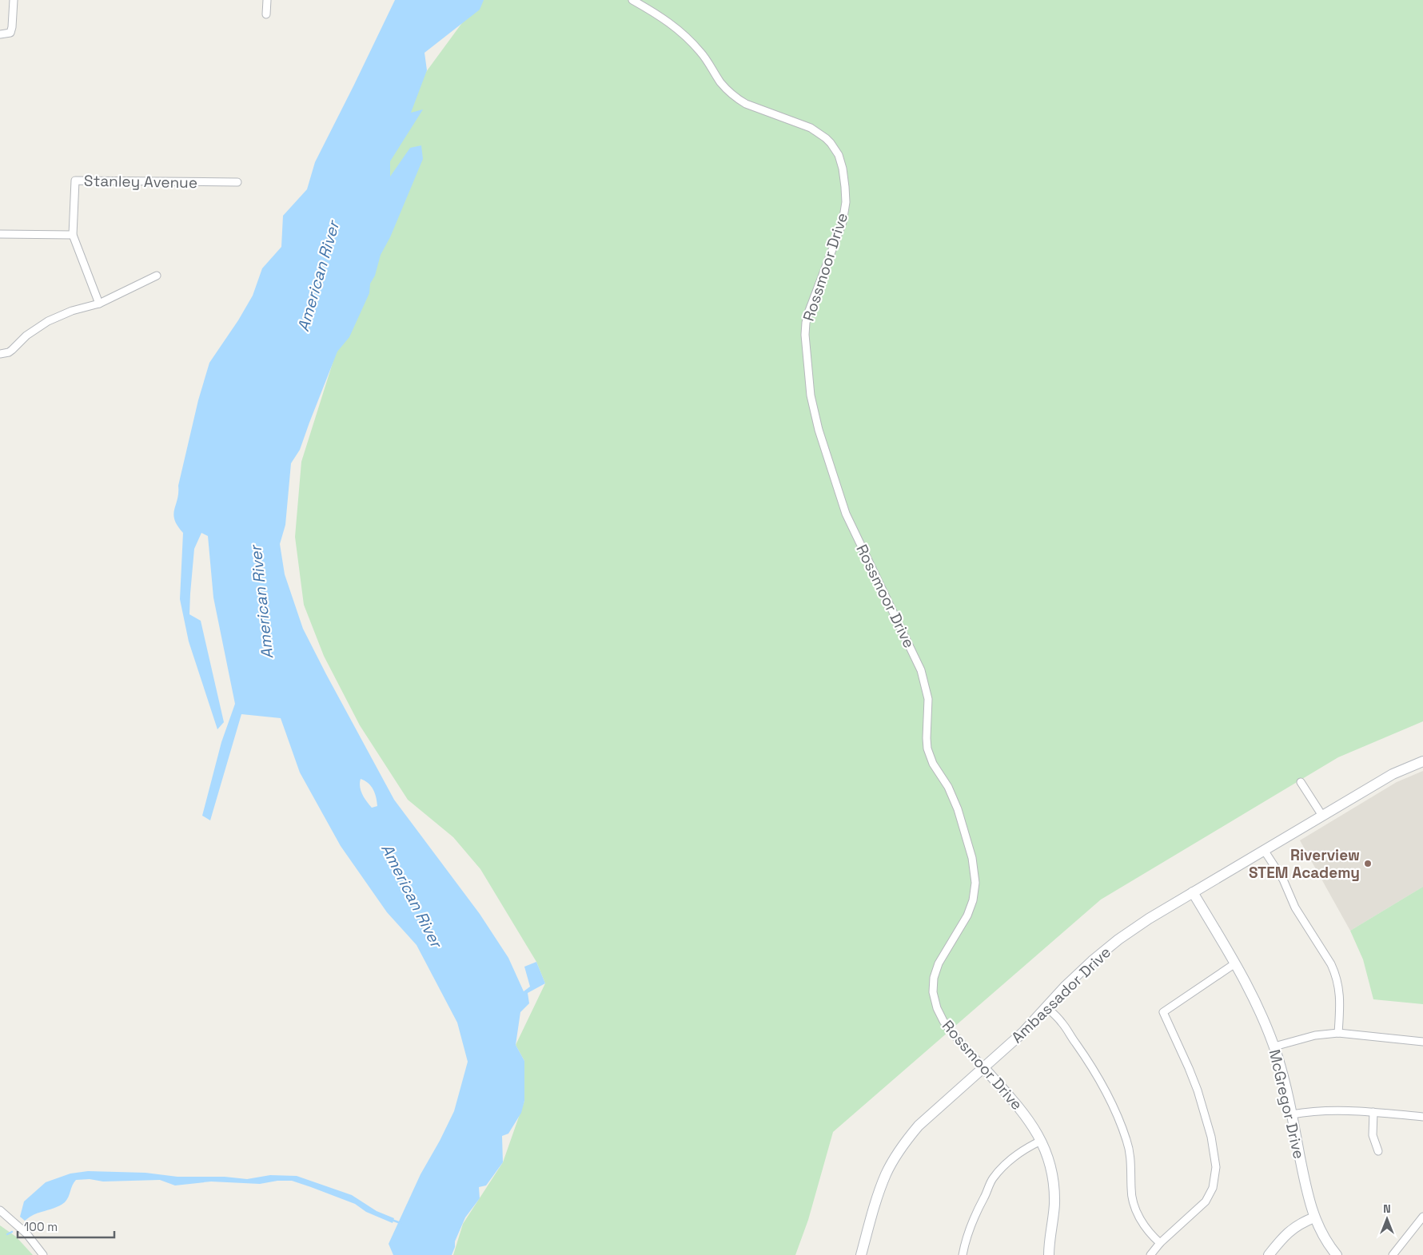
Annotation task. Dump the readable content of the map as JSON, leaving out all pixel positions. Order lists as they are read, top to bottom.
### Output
{
  "streets": {
    "street": [
      "Stanley Avenue",
      "Rossmoor Drive",
      "Ambassador Drive",
      "McGregor Drive"
    ]
  },
  "crossings": [
    ["Rossmoor Drive", "Ambassador Drive"],
    ["Ambassador Drive", "McGregor Drive"]
  ],
  "water": ["American River"],
  "places": ["Riverview STEM Academy"],
  "scale_bar": "100 m",
  "north": "top"
}
